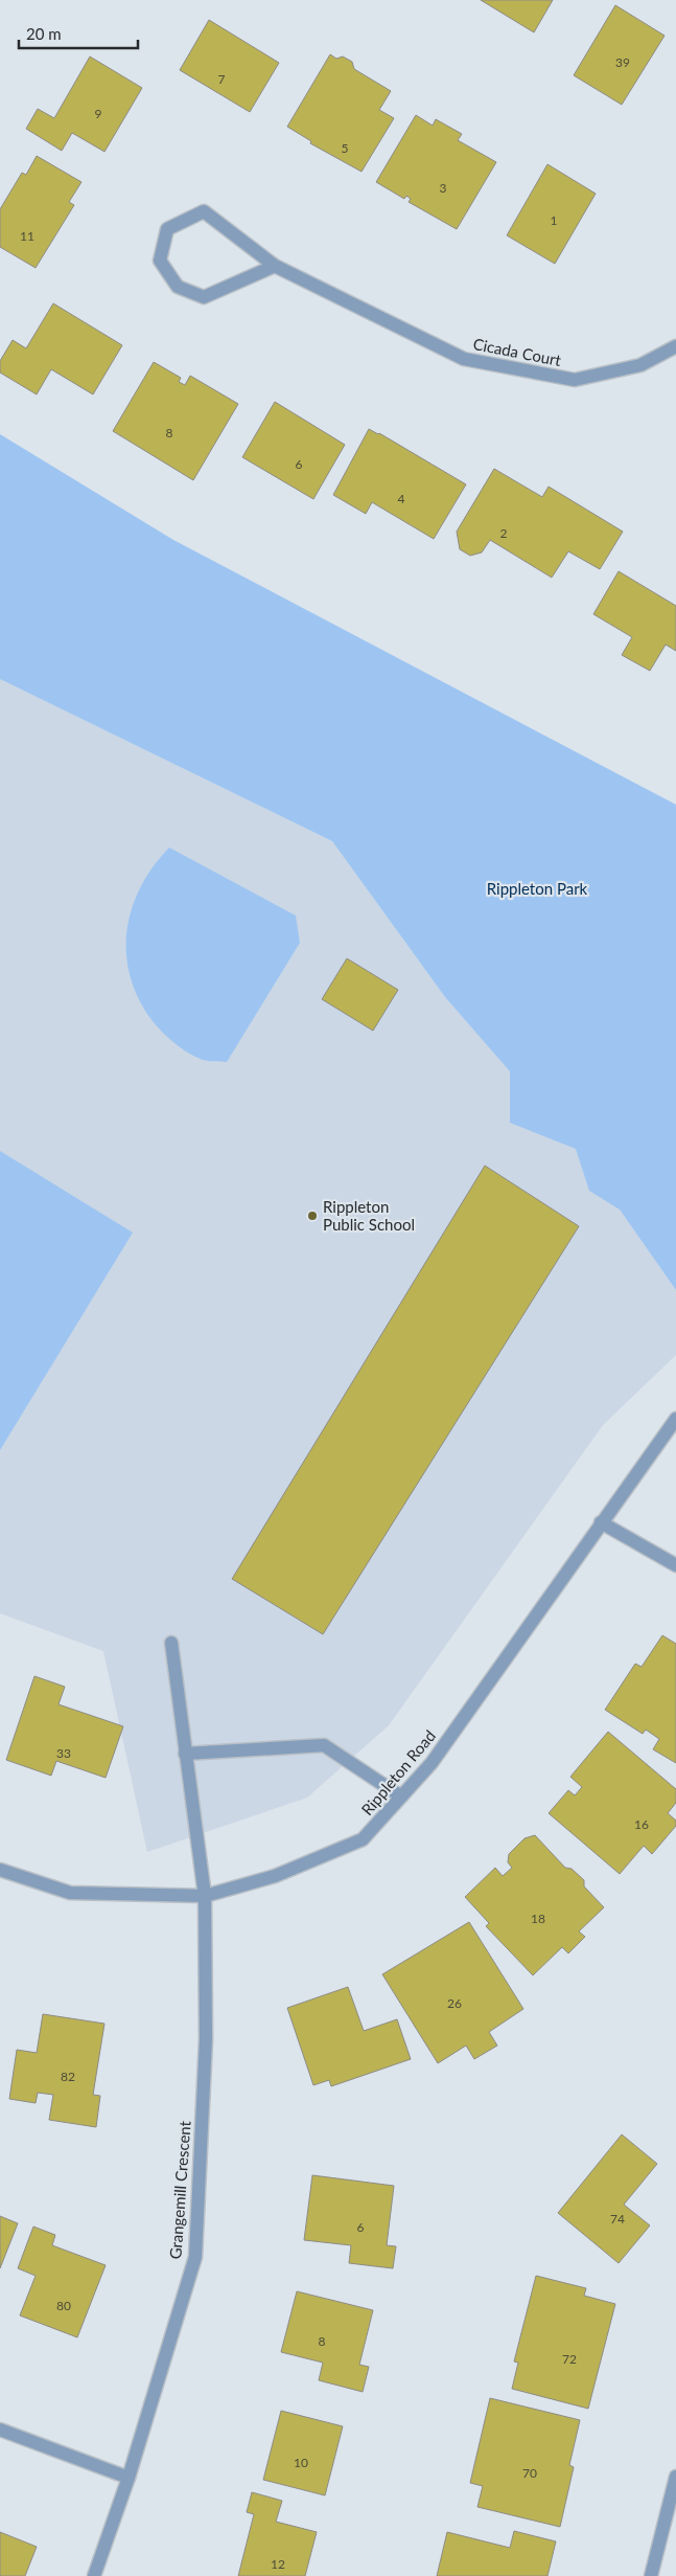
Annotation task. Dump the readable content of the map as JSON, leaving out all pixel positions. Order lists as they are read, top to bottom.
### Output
{
  "streets": {
    "street": ["Cicada Court", "Rippleton Road", "Grangemill Crescent"]
  },
  "crossings": [
    ["Rippleton Road", "Grangemill Crescent"]
  ],
  "parks": ["Rippleton Park"],
  "places": ["Rippleton Public School"],
  "house_numbers": [
    "39",
    "7",
    "9",
    "5",
    "3",
    "1",
    "11",
    "8",
    "6",
    "4",
    "2",
    "33",
    "16",
    "18",
    "26",
    "82",
    "74",
    "6",
    "80",
    "8",
    "72",
    "10",
    "70",
    "12"
  ],
  "scale_bar": "20 m"
}
